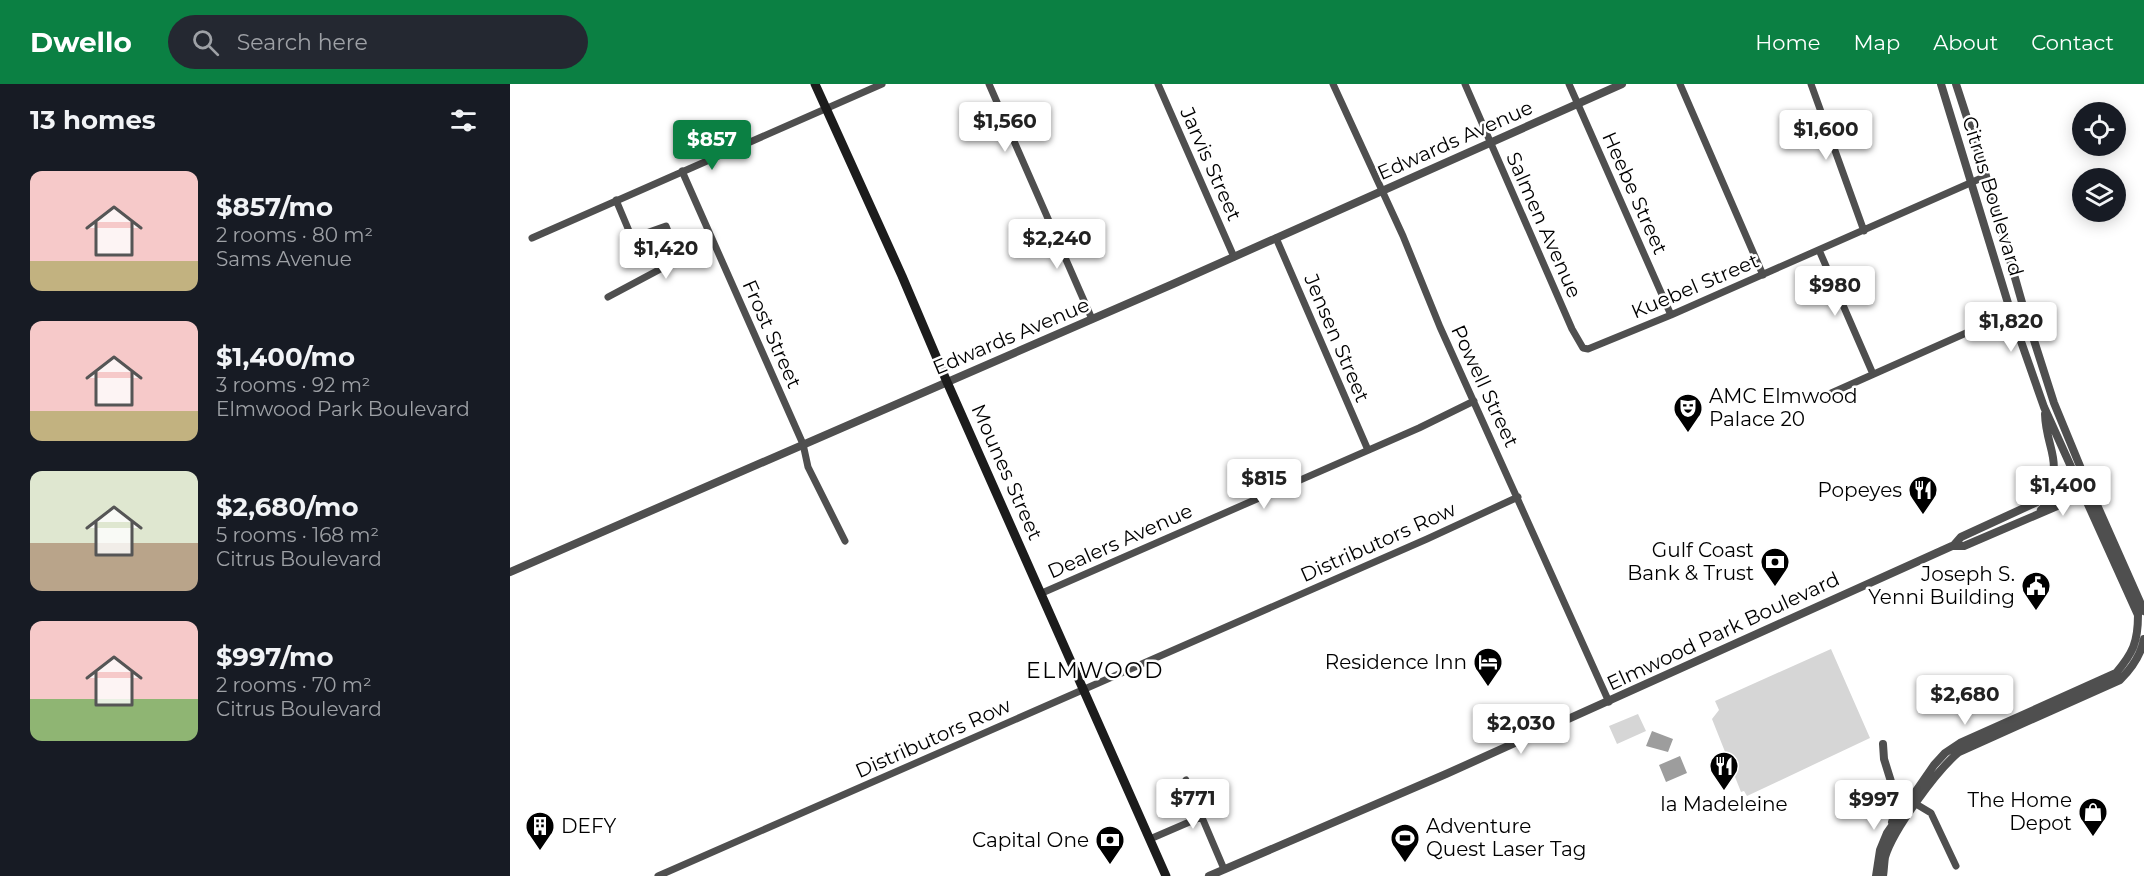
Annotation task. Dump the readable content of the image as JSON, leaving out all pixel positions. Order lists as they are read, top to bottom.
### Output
{
  "streets": {
    "main road": ["Mounes Street"],
    "street": [
      "Edwards Avenue",
      "Jarvis Street",
      "Heebe Street",
      "Citrus Boulevard",
      "Salmen Avenue",
      "Kuebel Street",
      "Frost Street",
      "Jensen Street",
      "Powell Street",
      "Dealers Avenue",
      "Distributors Row",
      "Elmwood Park Boulevard"
    ]
  },
  "crossings": [
    ["Edwards Avenue", "Jarvis Street"],
    ["Edwards Avenue", "Heebe Street"],
    ["Edwards Avenue", "Salmen Avenue"],
    ["Edwards Avenue", "Frost Street"],
    ["Edwards Avenue", "Jensen Street"],
    ["Edwards Avenue", "Powell Street"],
    ["Edwards Avenue", "Mounes Street"],
    ["Heebe Street", "Kuebel Street"],
    ["Citrus Boulevard", "Kuebel Street"],
    ["Citrus Boulevard", "Elmwood Park Boulevard"],
    ["Salmen Avenue", "Kuebel Street"],
    ["Jensen Street", "Dealers Avenue"],
    ["Powell Street", "Dealers Avenue"],
    ["Powell Street", "Distributors Row"],
    ["Powell Street", "Elmwood Park Boulevard"],
    ["Mounes Street", "Dealers Avenue"],
    ["Mounes Street", "Distributors Row"]
  ],
  "districts": ["ELMWOOD"],
  "places": {
    "theatre": ["AMC Elmwood Palace 20"],
    "restaurant": ["Popeyes", "la Madeleine"],
    "bank": ["Gulf Coast Bank & Trust", "Capital One"],
    "public building": ["Joseph S. Yenni Building"],
    "hotel": ["Residence Inn"],
    "shop": ["The Home Depot"],
    "building": ["DEFY"],
    "sports": ["Adventure Quest Laser Tag"]
  },
  "page": {
    "header": "Dwello",
    "search": "Search here",
    "nav": [
      "Home",
      "Map",
      "About",
      "Contact"
    ],
    "heading": "13 homes",
    "price": [
      "$1,560",
      "$1,600",
      "$857",
      "$2,240",
      "$1,420",
      "$980",
      "$1,820",
      "$815",
      "$1,400",
      "$2,680",
      "$2,030",
      "$771",
      "$997"
    ],
    "list": [
      {
        "name": "$857/mo",
        "note": "2 rooms · 80 m² · Sams Avenue"
      },
      {
        "name": "$1,400/mo",
        "note": "3 rooms · 92 m² · Elmwood Park Boulevard"
      },
      {
        "name": "$2,680/mo",
        "note": "5 rooms · 168 m² · Citrus Boulevard"
      },
      {
        "name": "$997/mo",
        "note": "2 rooms · 70 m² · Citrus Boulevard"
      }
    ]
  }
}
